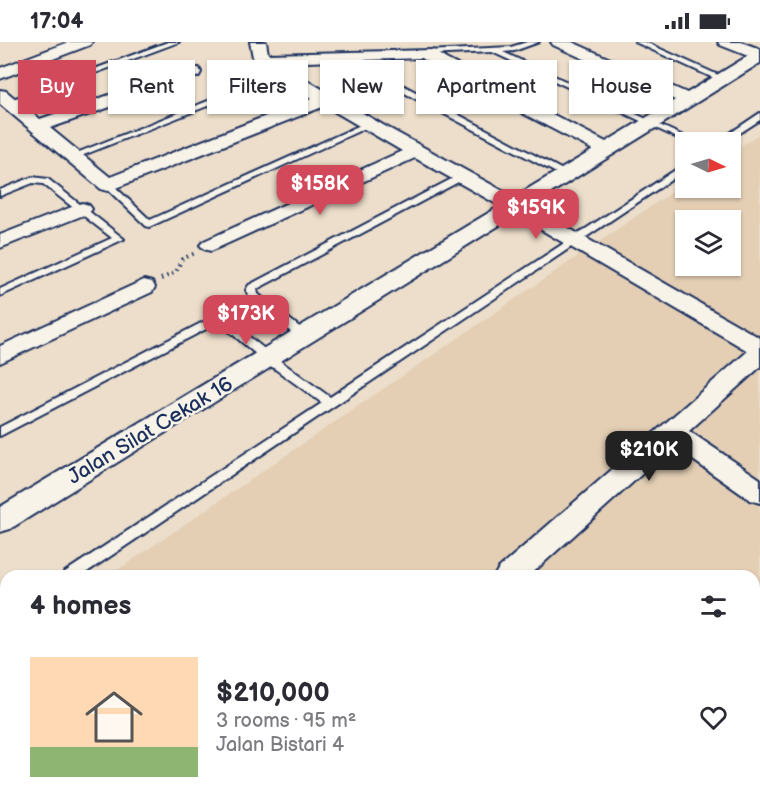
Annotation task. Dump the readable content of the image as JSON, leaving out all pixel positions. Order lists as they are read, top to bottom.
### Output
{
  "streets": {
    "street": ["Jalan Silat Cekak 16"]
  },
  "north": "right",
  "page": {
    "status": "17:04",
    "chip": [
      "Buy",
      "Rent",
      "Filters",
      "New",
      "Apartment",
      "House"
    ],
    "price": [
      "$158K",
      "$159K",
      "$173K",
      "$210K"
    ],
    "heading": "4 homes",
    "list": [
      {
        "name": "$210,000",
        "note": "3 rooms · 95 m² · Jalan Bistari 4"
      }
    ]
  }
}
